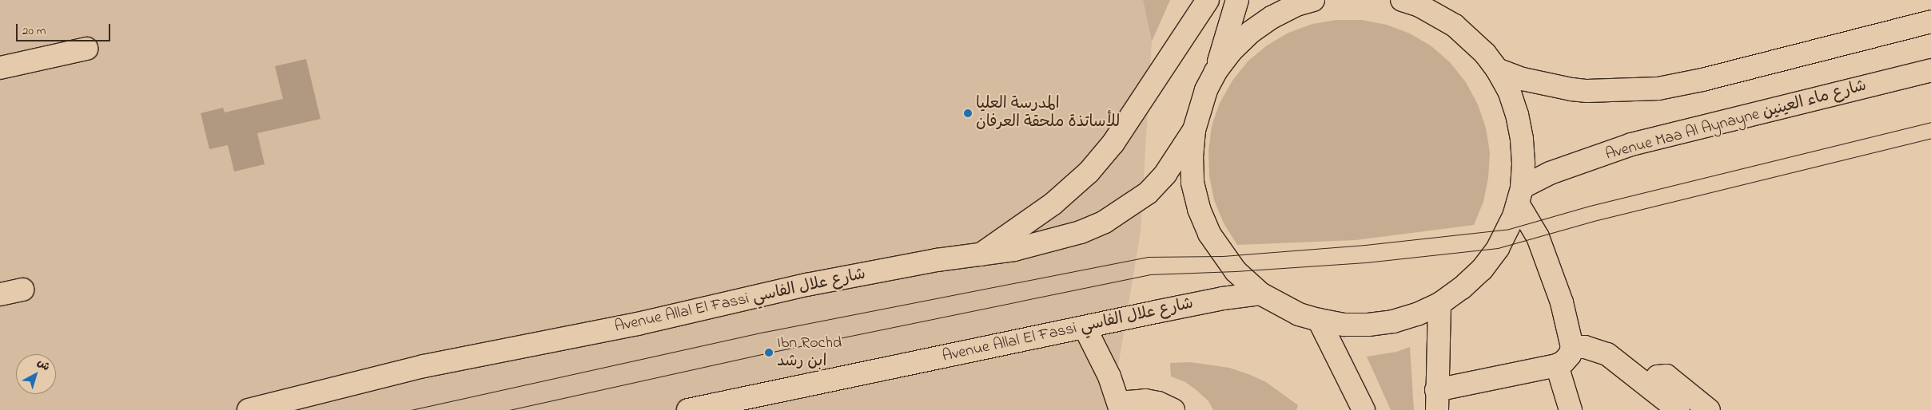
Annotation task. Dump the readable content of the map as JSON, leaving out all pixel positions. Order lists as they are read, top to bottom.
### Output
{
  "streets": {
    "street": ["Avenue Maa Al Aynayne شارع ماء العينين", "Avenue Allal El Fassi شارع علال الفاسي"]
  },
  "places": ["المدرسة العليا للأساتذة ملحقة العرفان", "Ibn Rochd ابن رشد"],
  "scale_bar": "20 m",
  "north": "top right"
}
